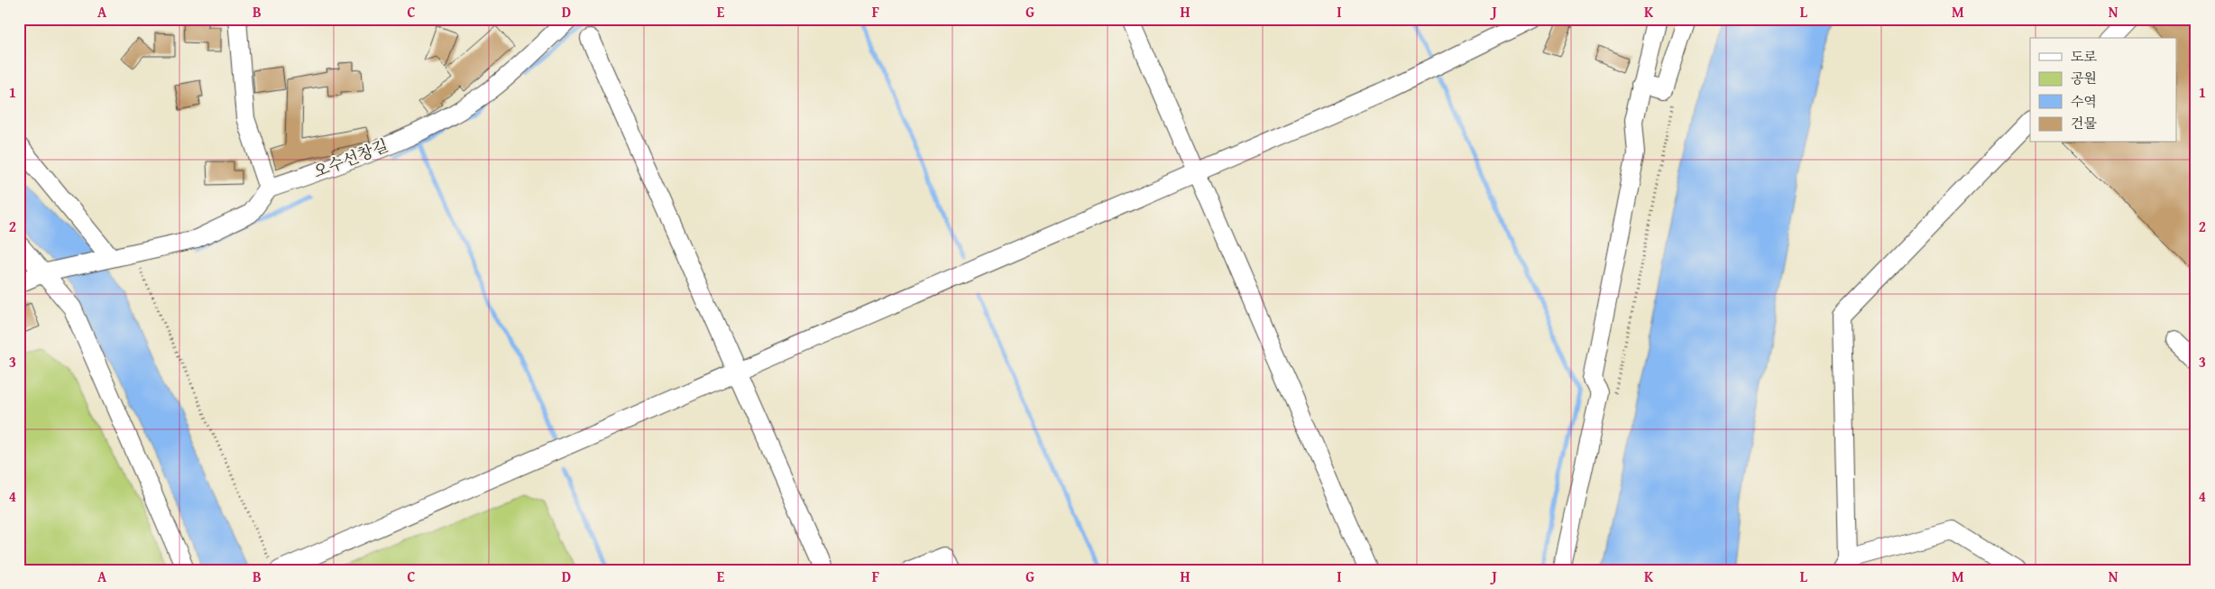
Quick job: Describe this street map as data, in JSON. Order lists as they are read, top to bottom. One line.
{"streets":{"street":["오수선창길"]},"legend":["도로","공원","수역","건물"],"grid":{"columns":["A","B","C","D","E","F","G","H","I","J","K","L","M","N"],"rows":["1","2","3","4"]}}
